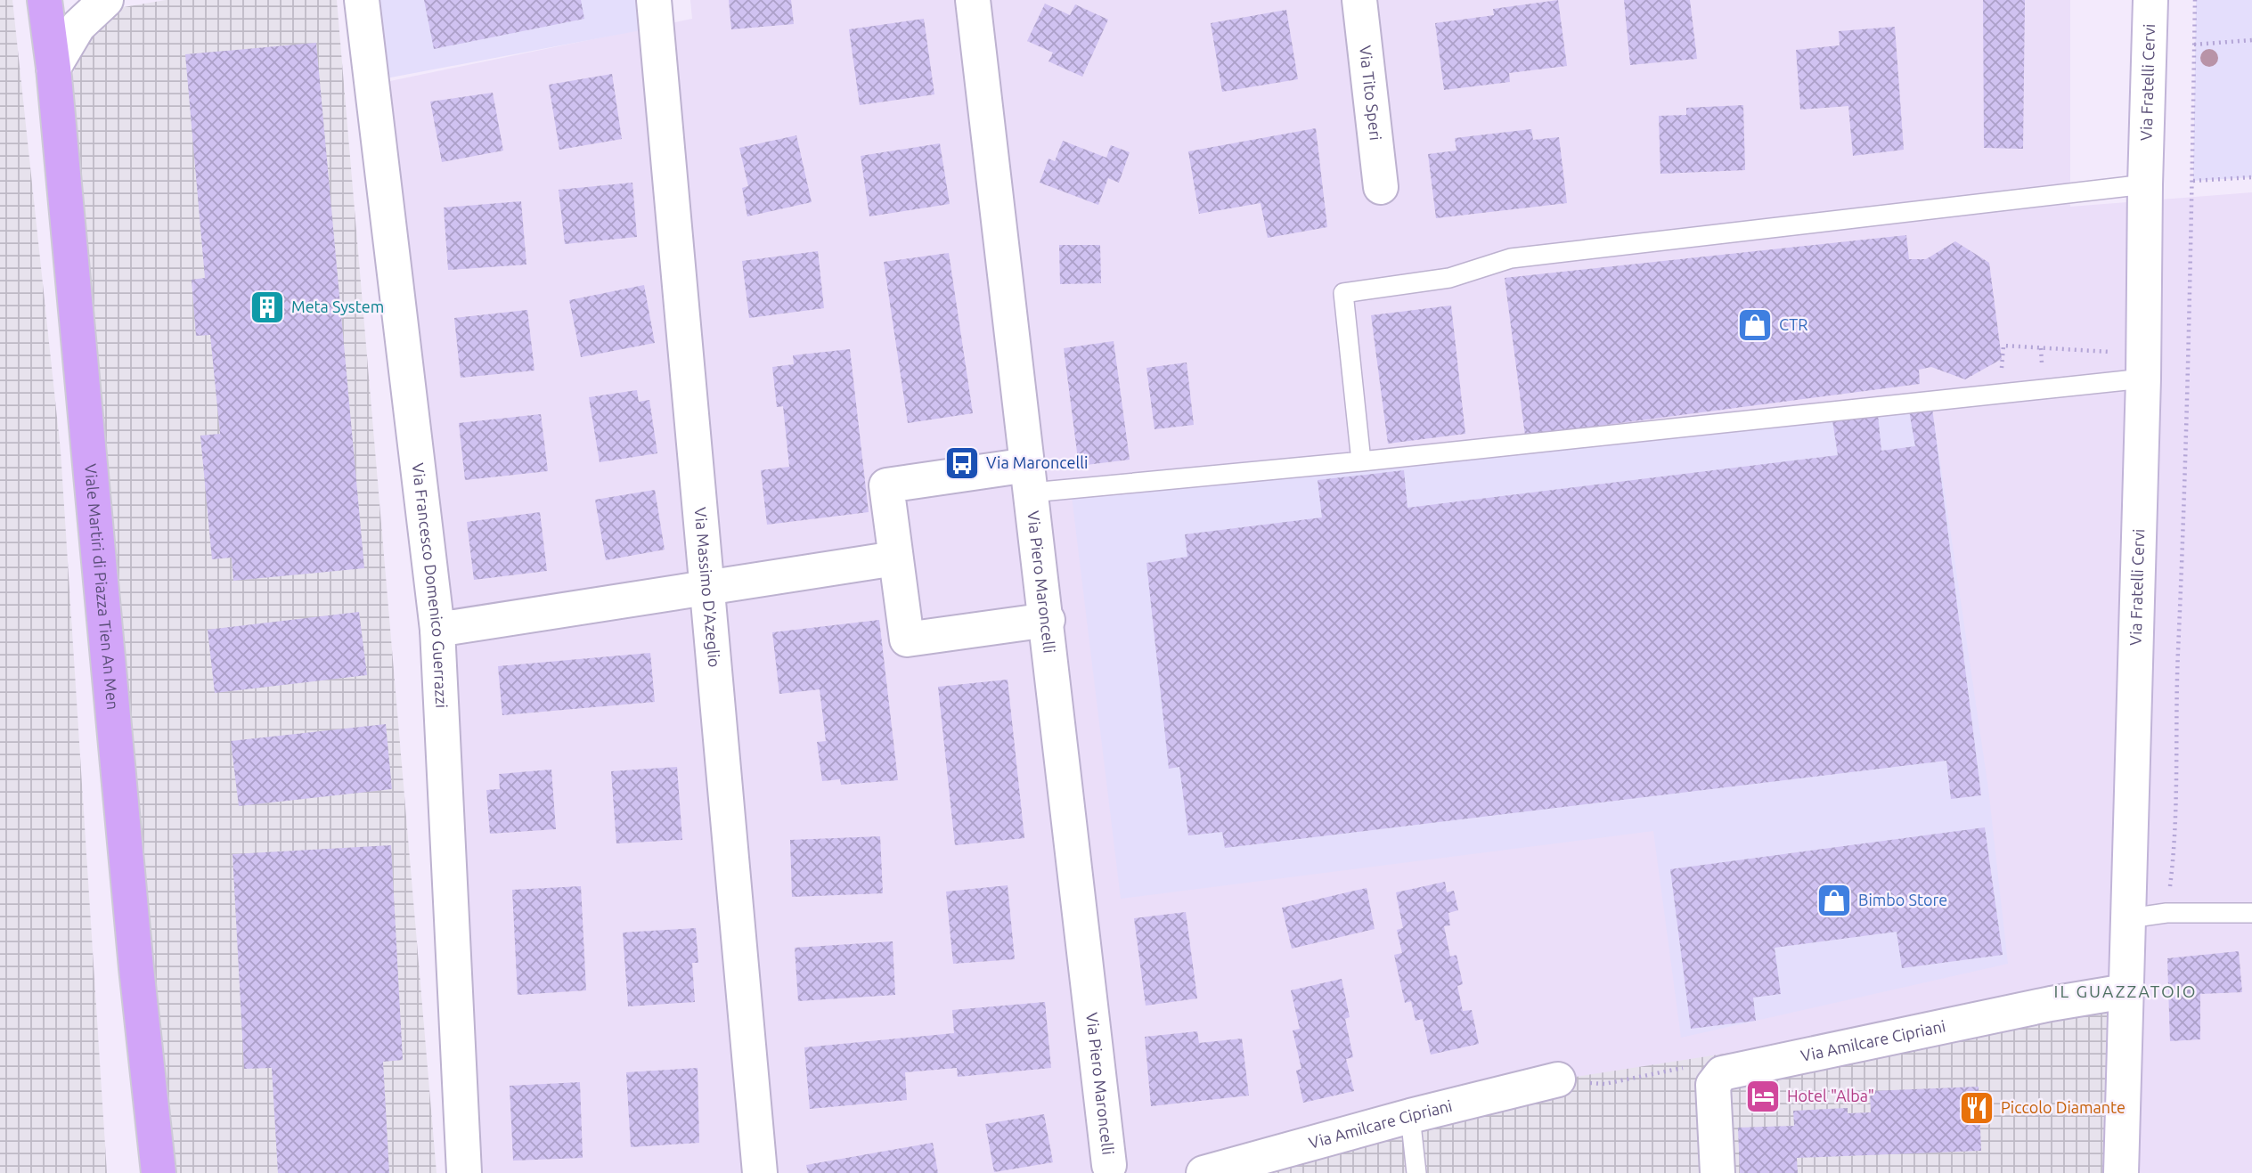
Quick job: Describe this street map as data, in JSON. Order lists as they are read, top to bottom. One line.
{"streets":{"main road":["Viale Martiri di Piazza Tien An Men"],"street":["Via Fratelli Cervi","Via Tito Speri","Via Piero Maroncelli","Via Francesco Domenico Guerrazzi","Via Massimo D'Azeglio","Via Amilcare Cipriani"]},"crossings":[["Via Fratelli Cervi","Via Amilcare Cipriani"]],"districts":["IL GUAZZATOIO"],"places":{"building":["Meta System"],"shop":["CTR","Bimbo Store"],"bus stop":["Via Maroncelli"],"hotel":["Hotel \"Alba\""],"restaurant":["Piccolo Diamante"]}}
